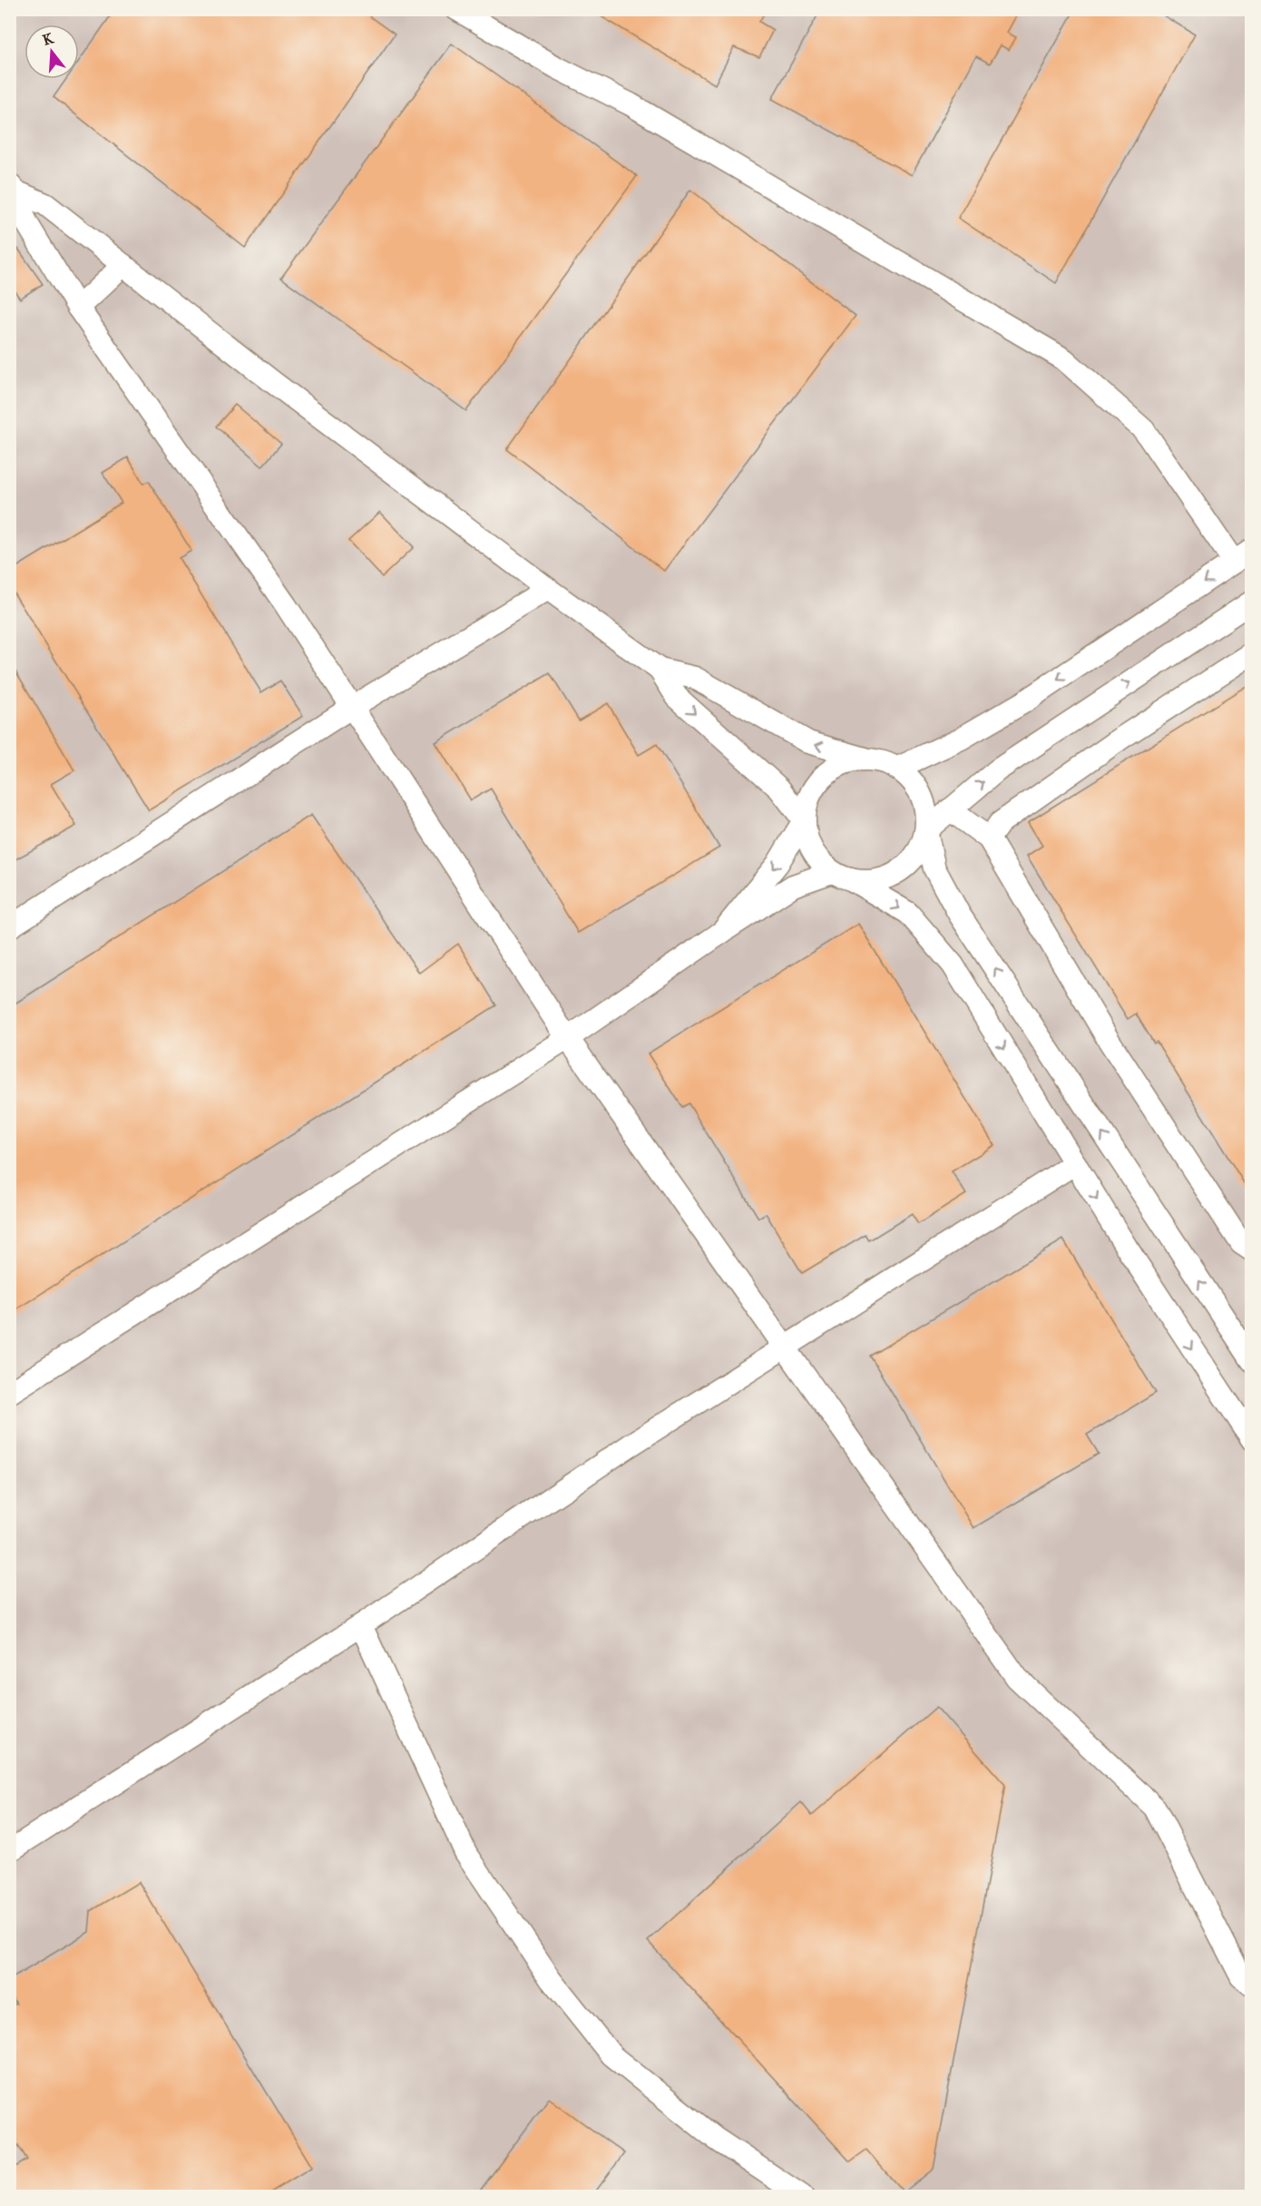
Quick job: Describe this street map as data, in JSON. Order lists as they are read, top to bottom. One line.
{"north":"top"}
